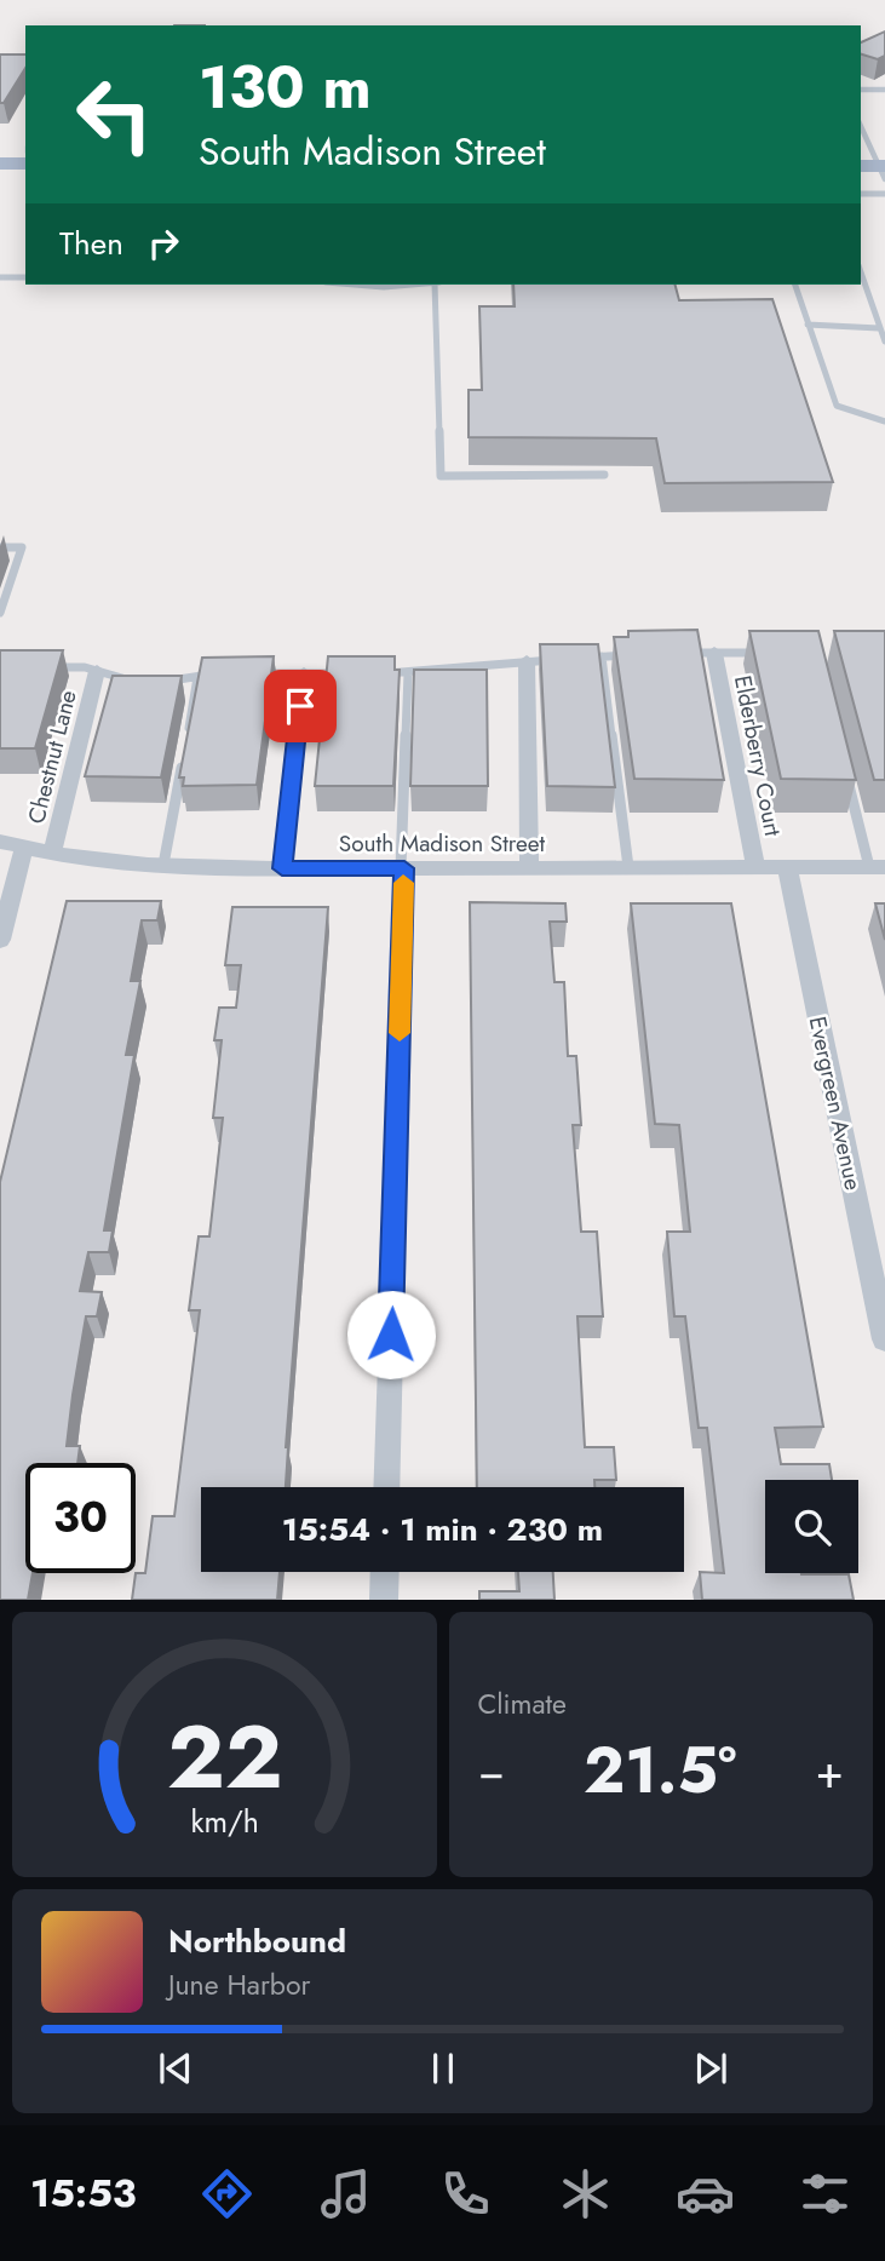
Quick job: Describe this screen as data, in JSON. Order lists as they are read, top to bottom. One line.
{"streets":{"street":["Elderberry Court","Chestnut Lane","South Madison Street","Evergreen Avenue"]},"crossings":[["Elderberry Court","South Madison Street"],["Chestnut Lane","South Madison Street"],["South Madison Street","Evergreen Avenue"]],"page":{"turn":["130 m","South Madison Street"],"then":"Then","limit":"30","trip":"15:54 · 1 min · 230 m","tile":"Climate","heat":["−","21.5°","+"],"song":["Northbound","June Harbor"],"tabs":"15:53","gauge":["22","km/h"]}}
